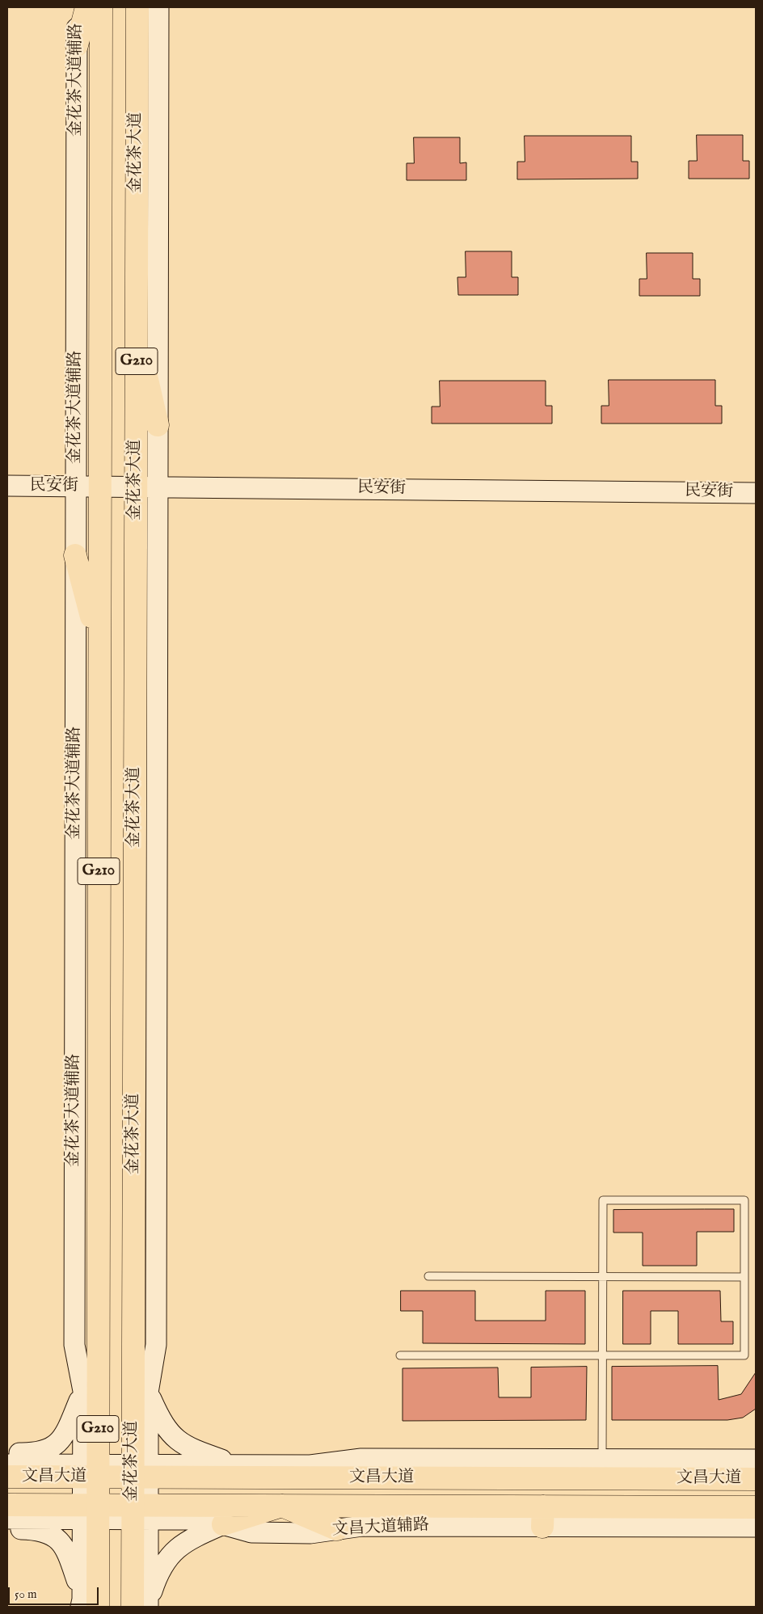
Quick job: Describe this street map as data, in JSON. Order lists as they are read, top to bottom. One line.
{"streets":{"main road":["金花茶大道","G210","文昌大道"],"street":["金花茶大道辅路","民安街","文昌大道辅路"]},"crossings":[["金花茶大道辅路","G210"],["金花茶大道辅路","民安街"],["金花茶大道辅路","文昌大道"],["金花茶大道","民安街"],["金花茶大道","文昌大道"],["金花茶大道","文昌大道辅路"],["G210","民安街"],["G210","文昌大道"],["文昌大道","文昌大道辅路"]],"scale_bar":"50 m"}
